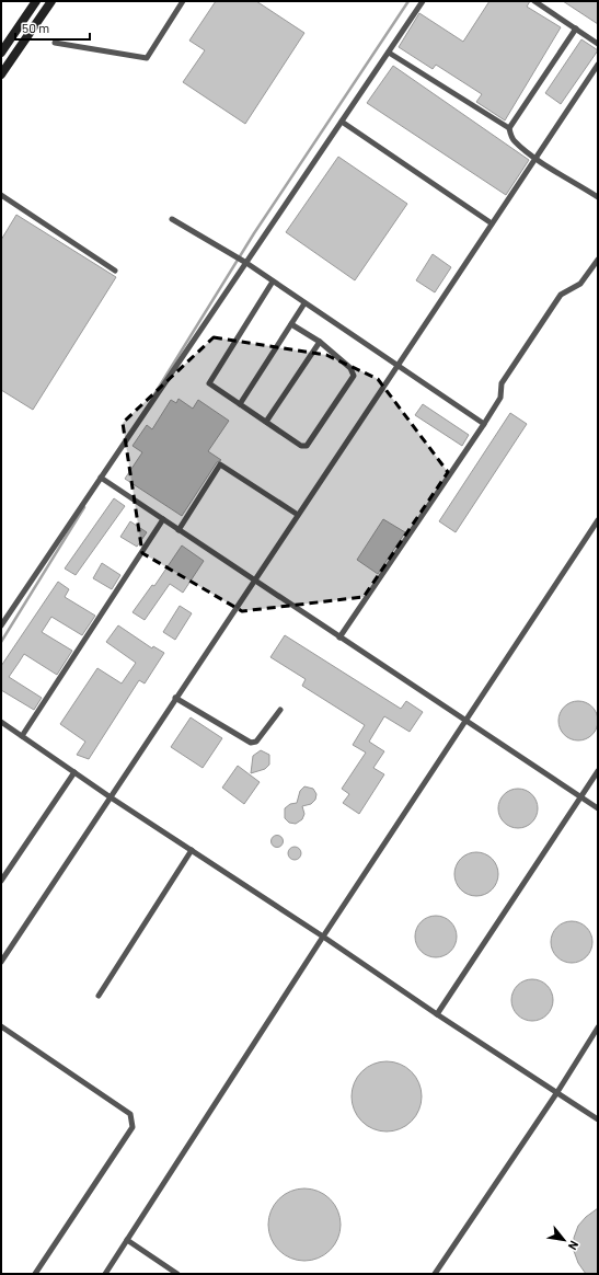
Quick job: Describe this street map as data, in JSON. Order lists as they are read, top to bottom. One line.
{"scale_bar":"50 m","north":"bottom right"}
